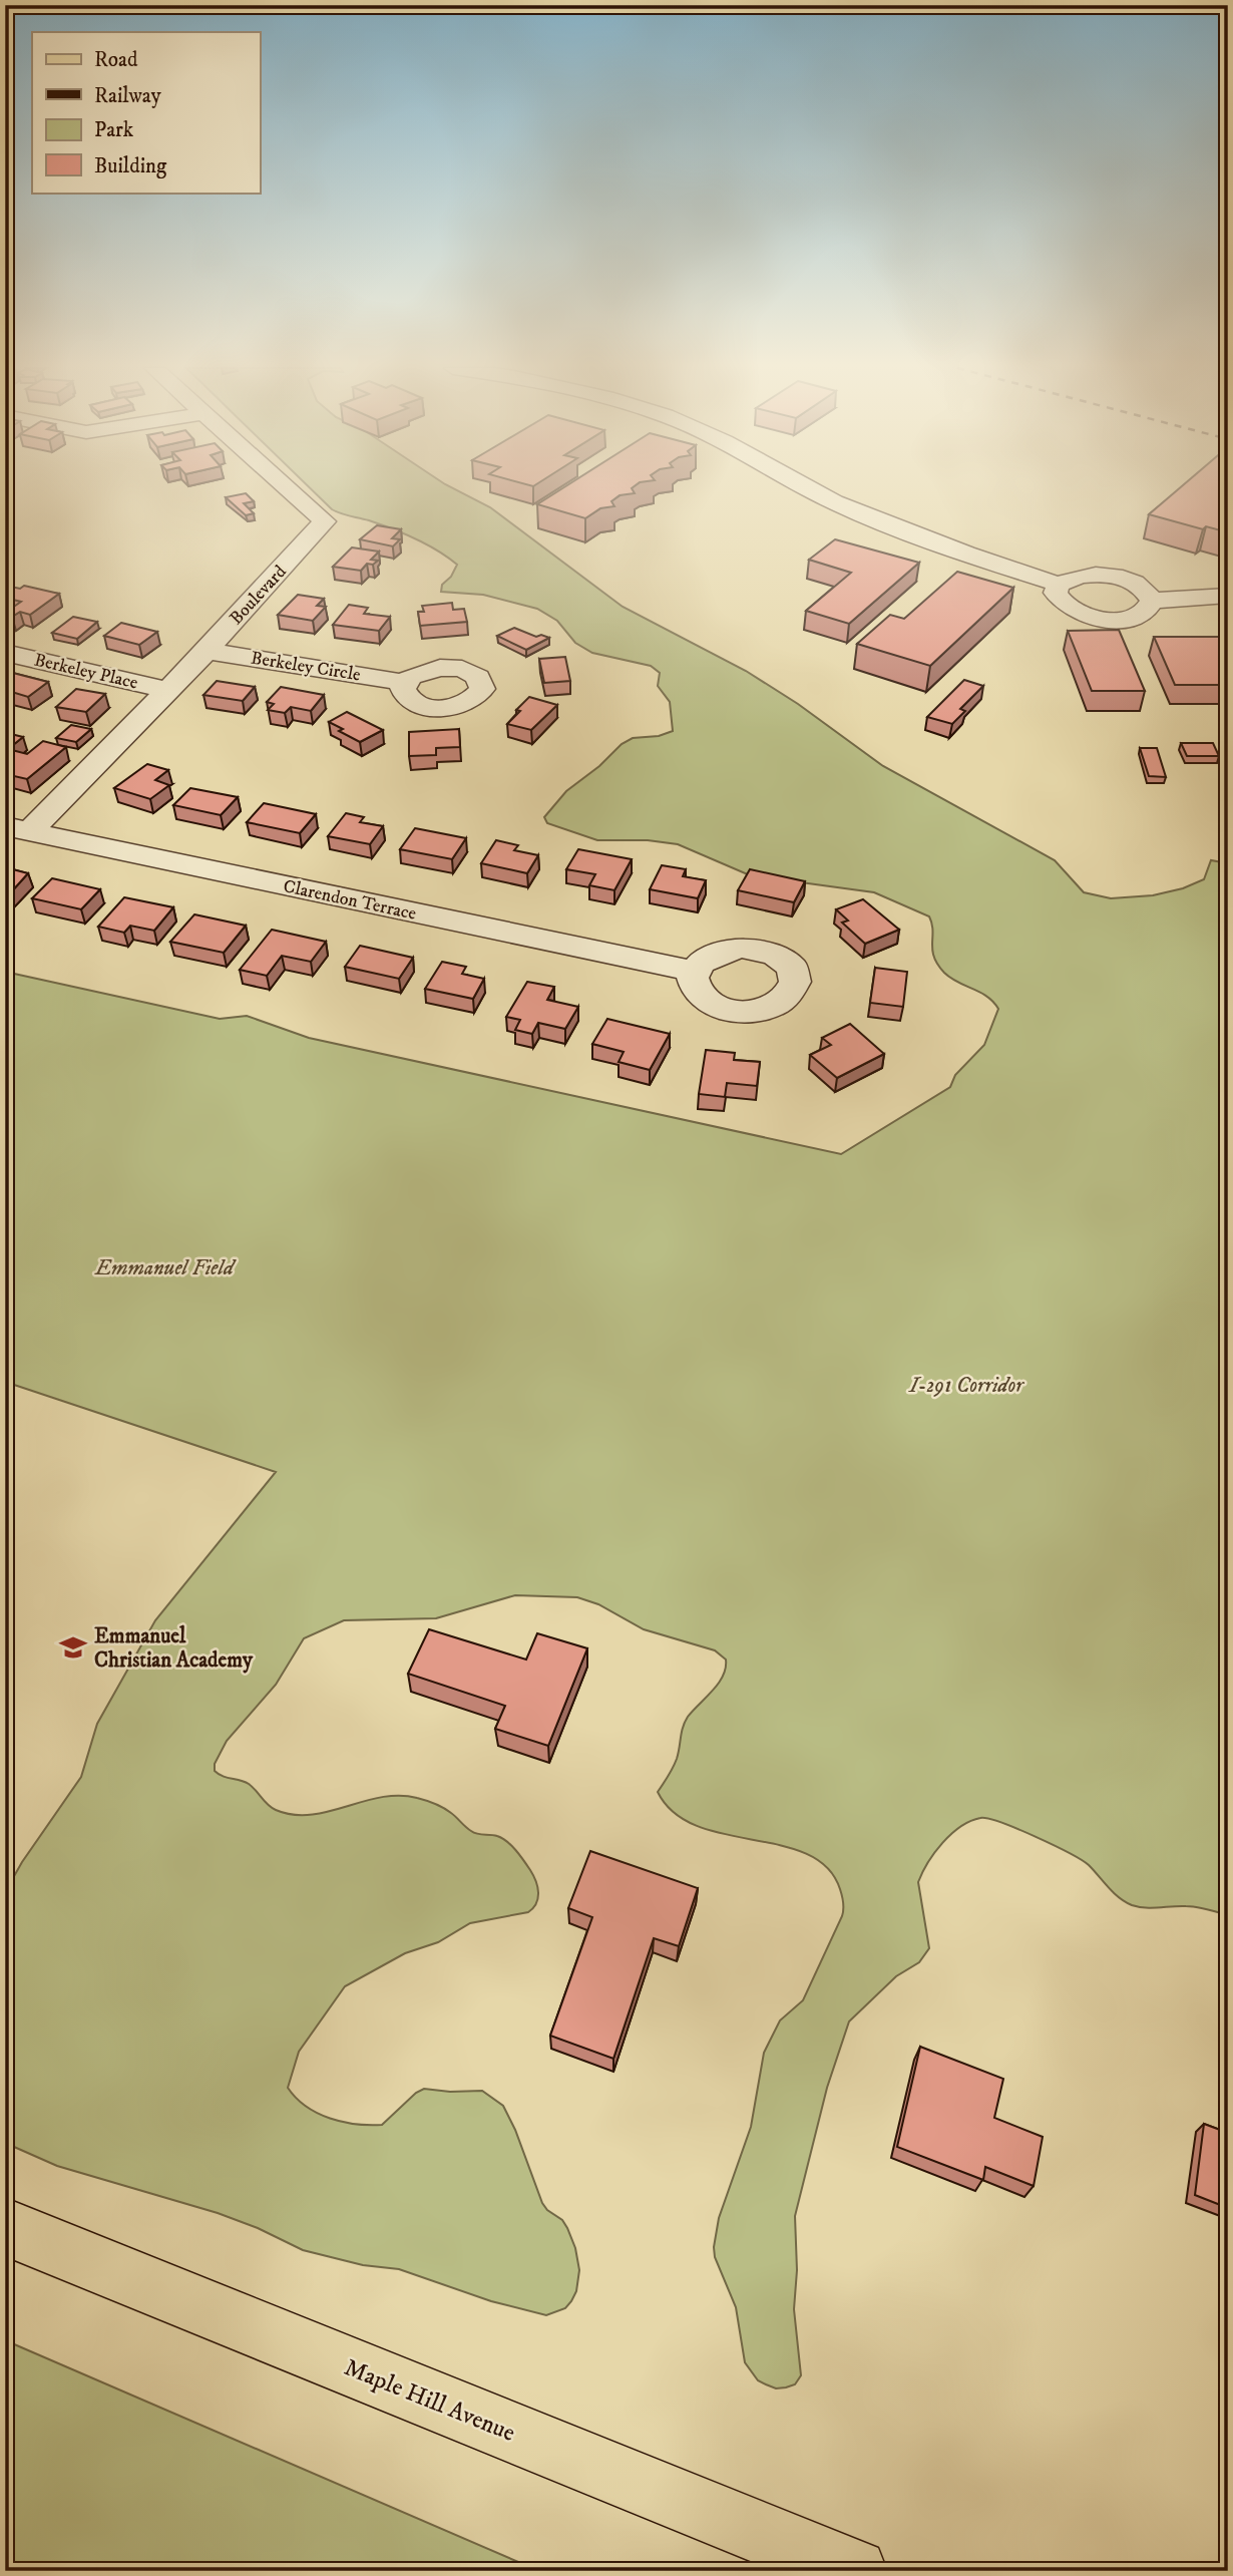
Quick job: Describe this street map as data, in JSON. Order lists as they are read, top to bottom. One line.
{"streets":{"main road":["Maple Hill Avenue"],"street":["Boulevard","Berkeley Circle","Berkeley Place","Clarendon Terrace"]},"crossings":[["Boulevard","Berkeley Circle"],["Boulevard","Berkeley Place"],["Boulevard","Clarendon Terrace"]],"parks":["Emmanuel Field","I-291 Corridor"],"places":{"school or university":["Emmanuel Christian Academy"]},"legend":["Road","Railway","Park","Building"]}
